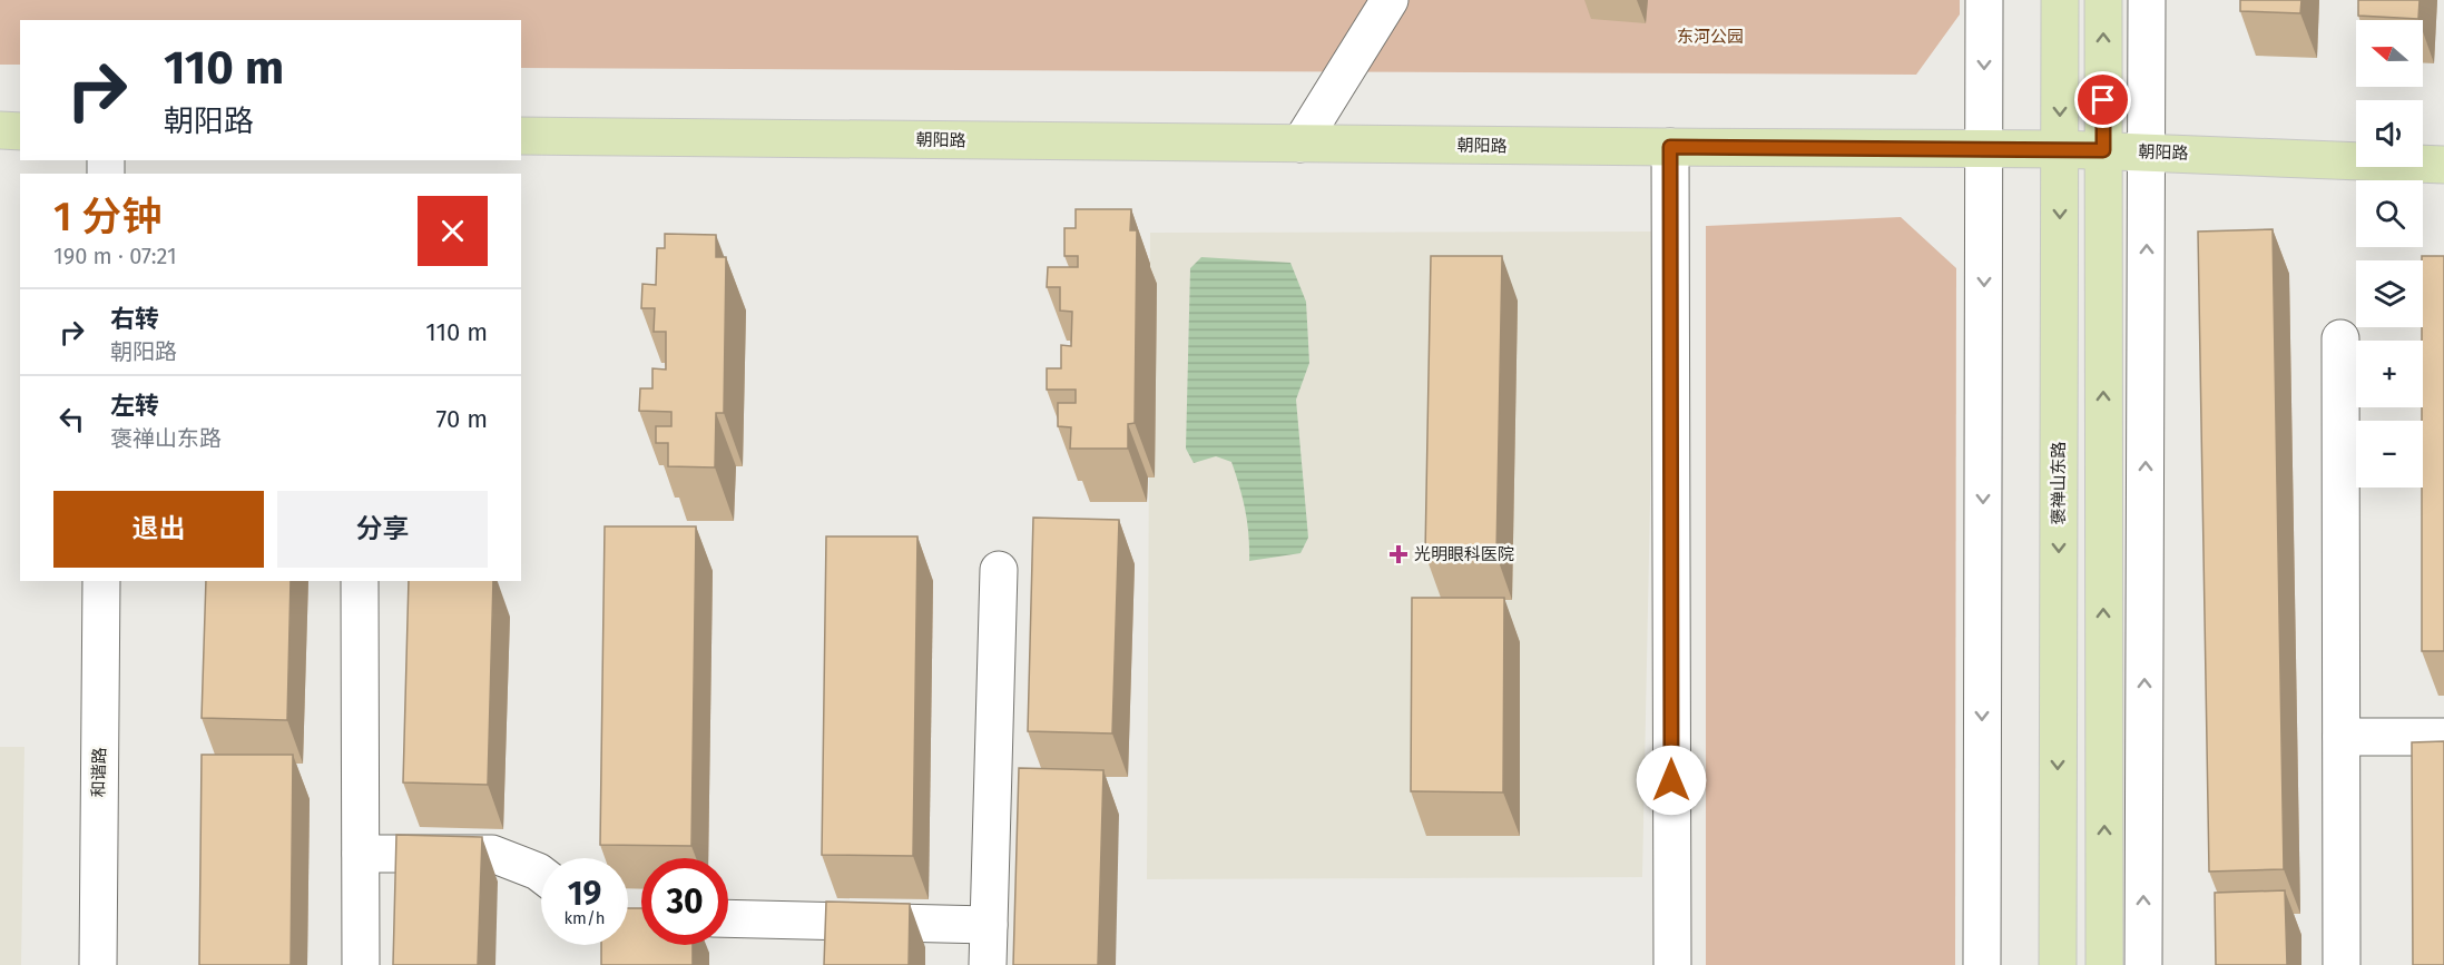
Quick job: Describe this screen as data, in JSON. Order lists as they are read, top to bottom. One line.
{"streets":{"main road":["朝阳路","褒禅山东路"],"street":["和谐路"]},"crossings":[["朝阳路","褒禅山东路"]],"parks":["东河公园"],"places":{"health":["光明眼科医院"]},"north":"left","page":{"map_buttons":["+","−"],"turn":["110 m","朝阳路"],"heading":["1 分钟","190 m · 07:21"],"list":[{"name":"右转","note":"朝阳路","value":"110 m"},{"name":"左转","note":"褒禅山东路","value":"70 m"}],"buttons":["退出","分享"],"speed":"19 km/h","limit":"30"}}
